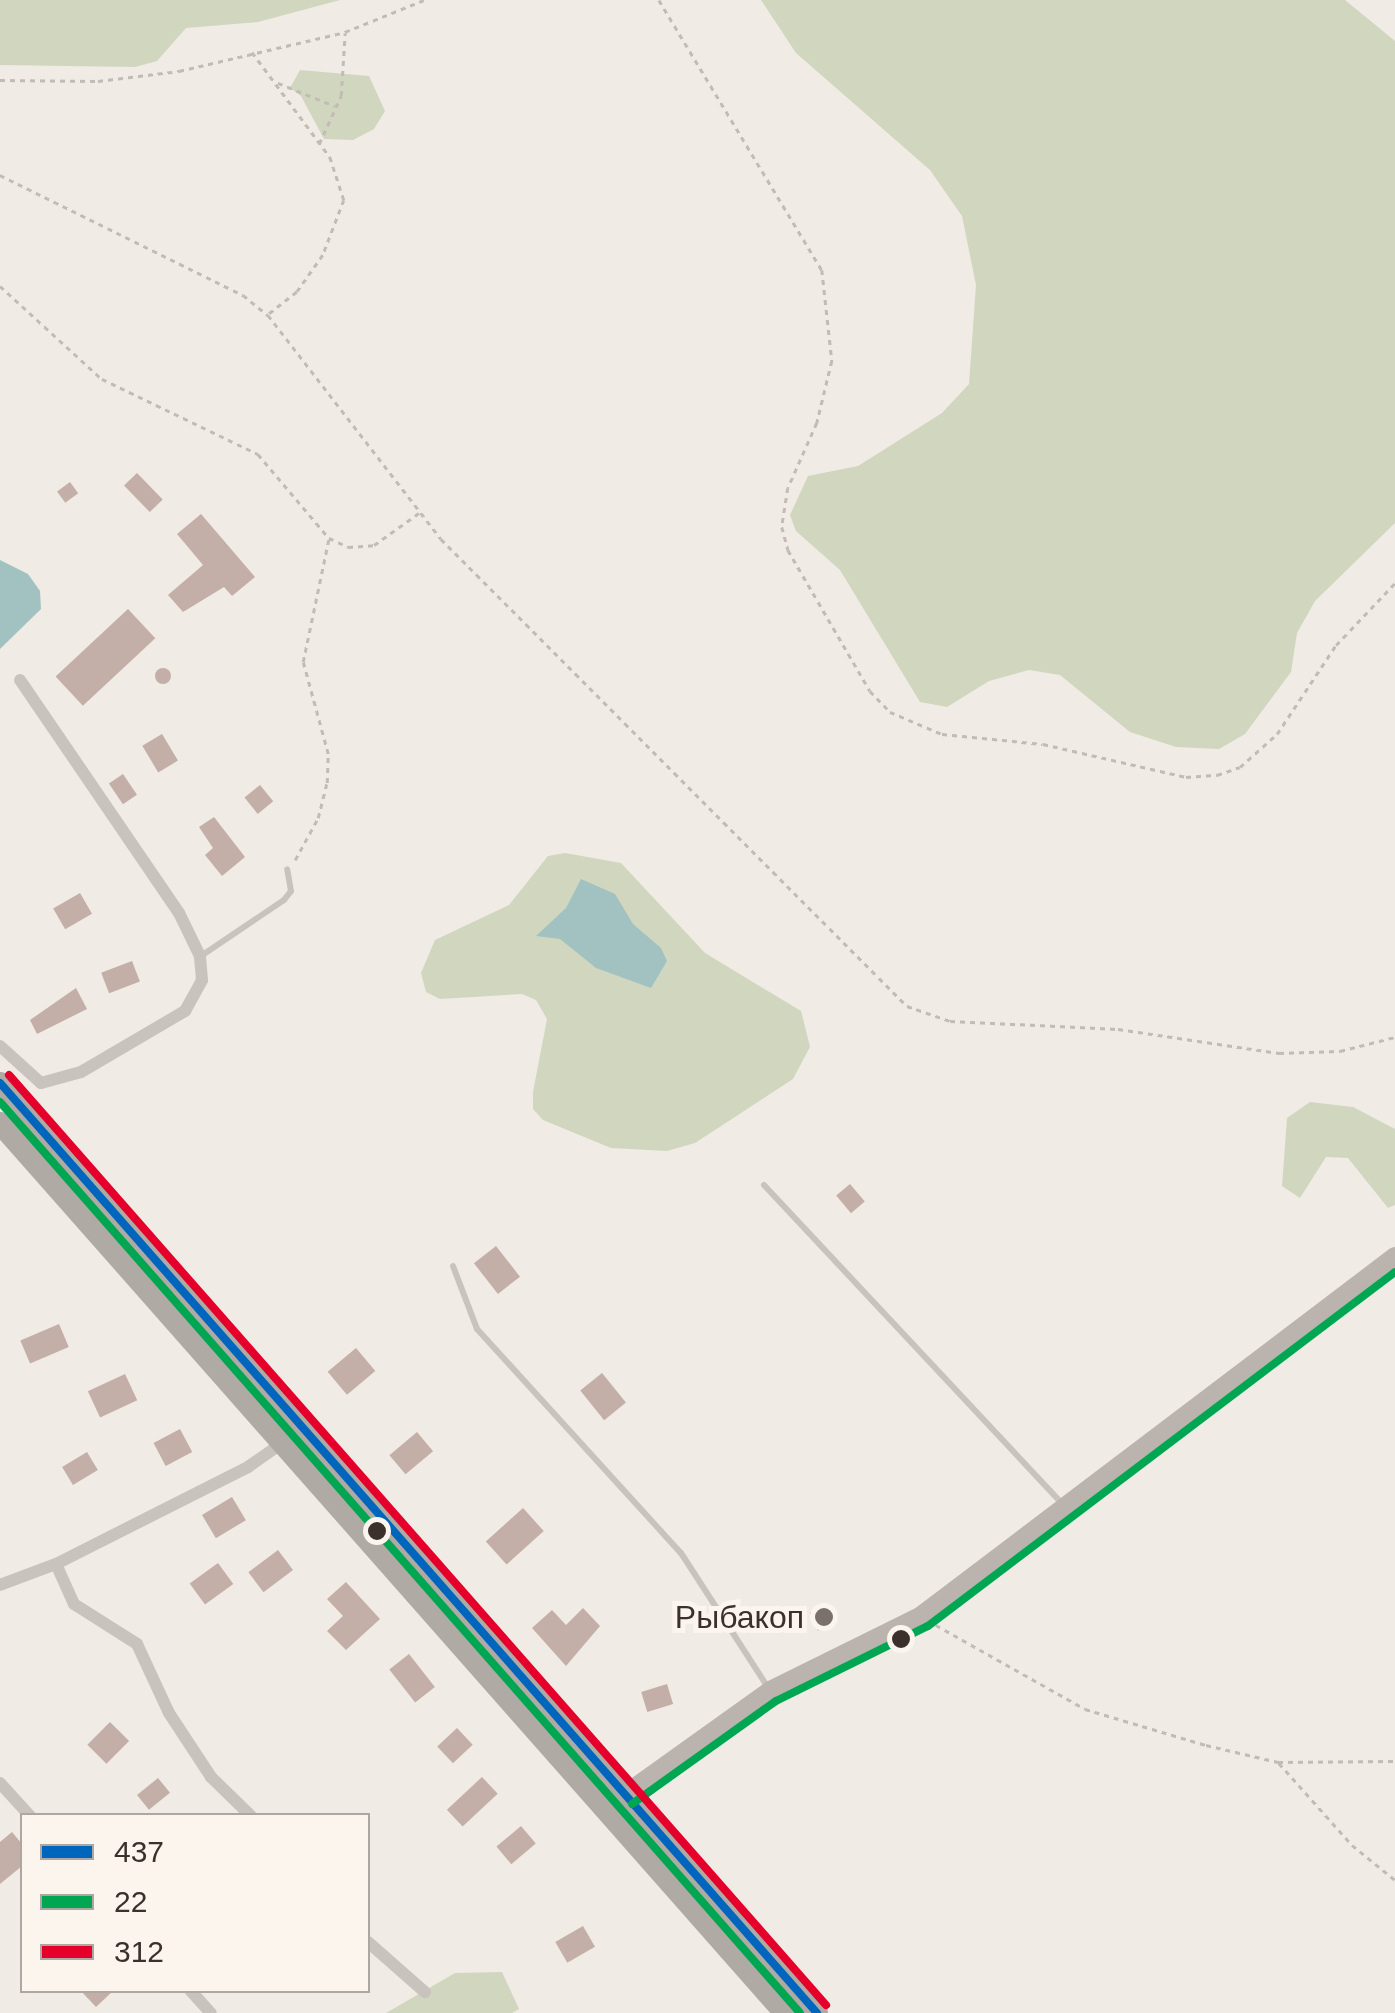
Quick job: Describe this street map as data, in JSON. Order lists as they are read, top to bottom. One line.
{"places":["Рыбакоп"],"lines":["transit line 312","transit line 437","transit line 22"],"legend":["437","22","312"]}
